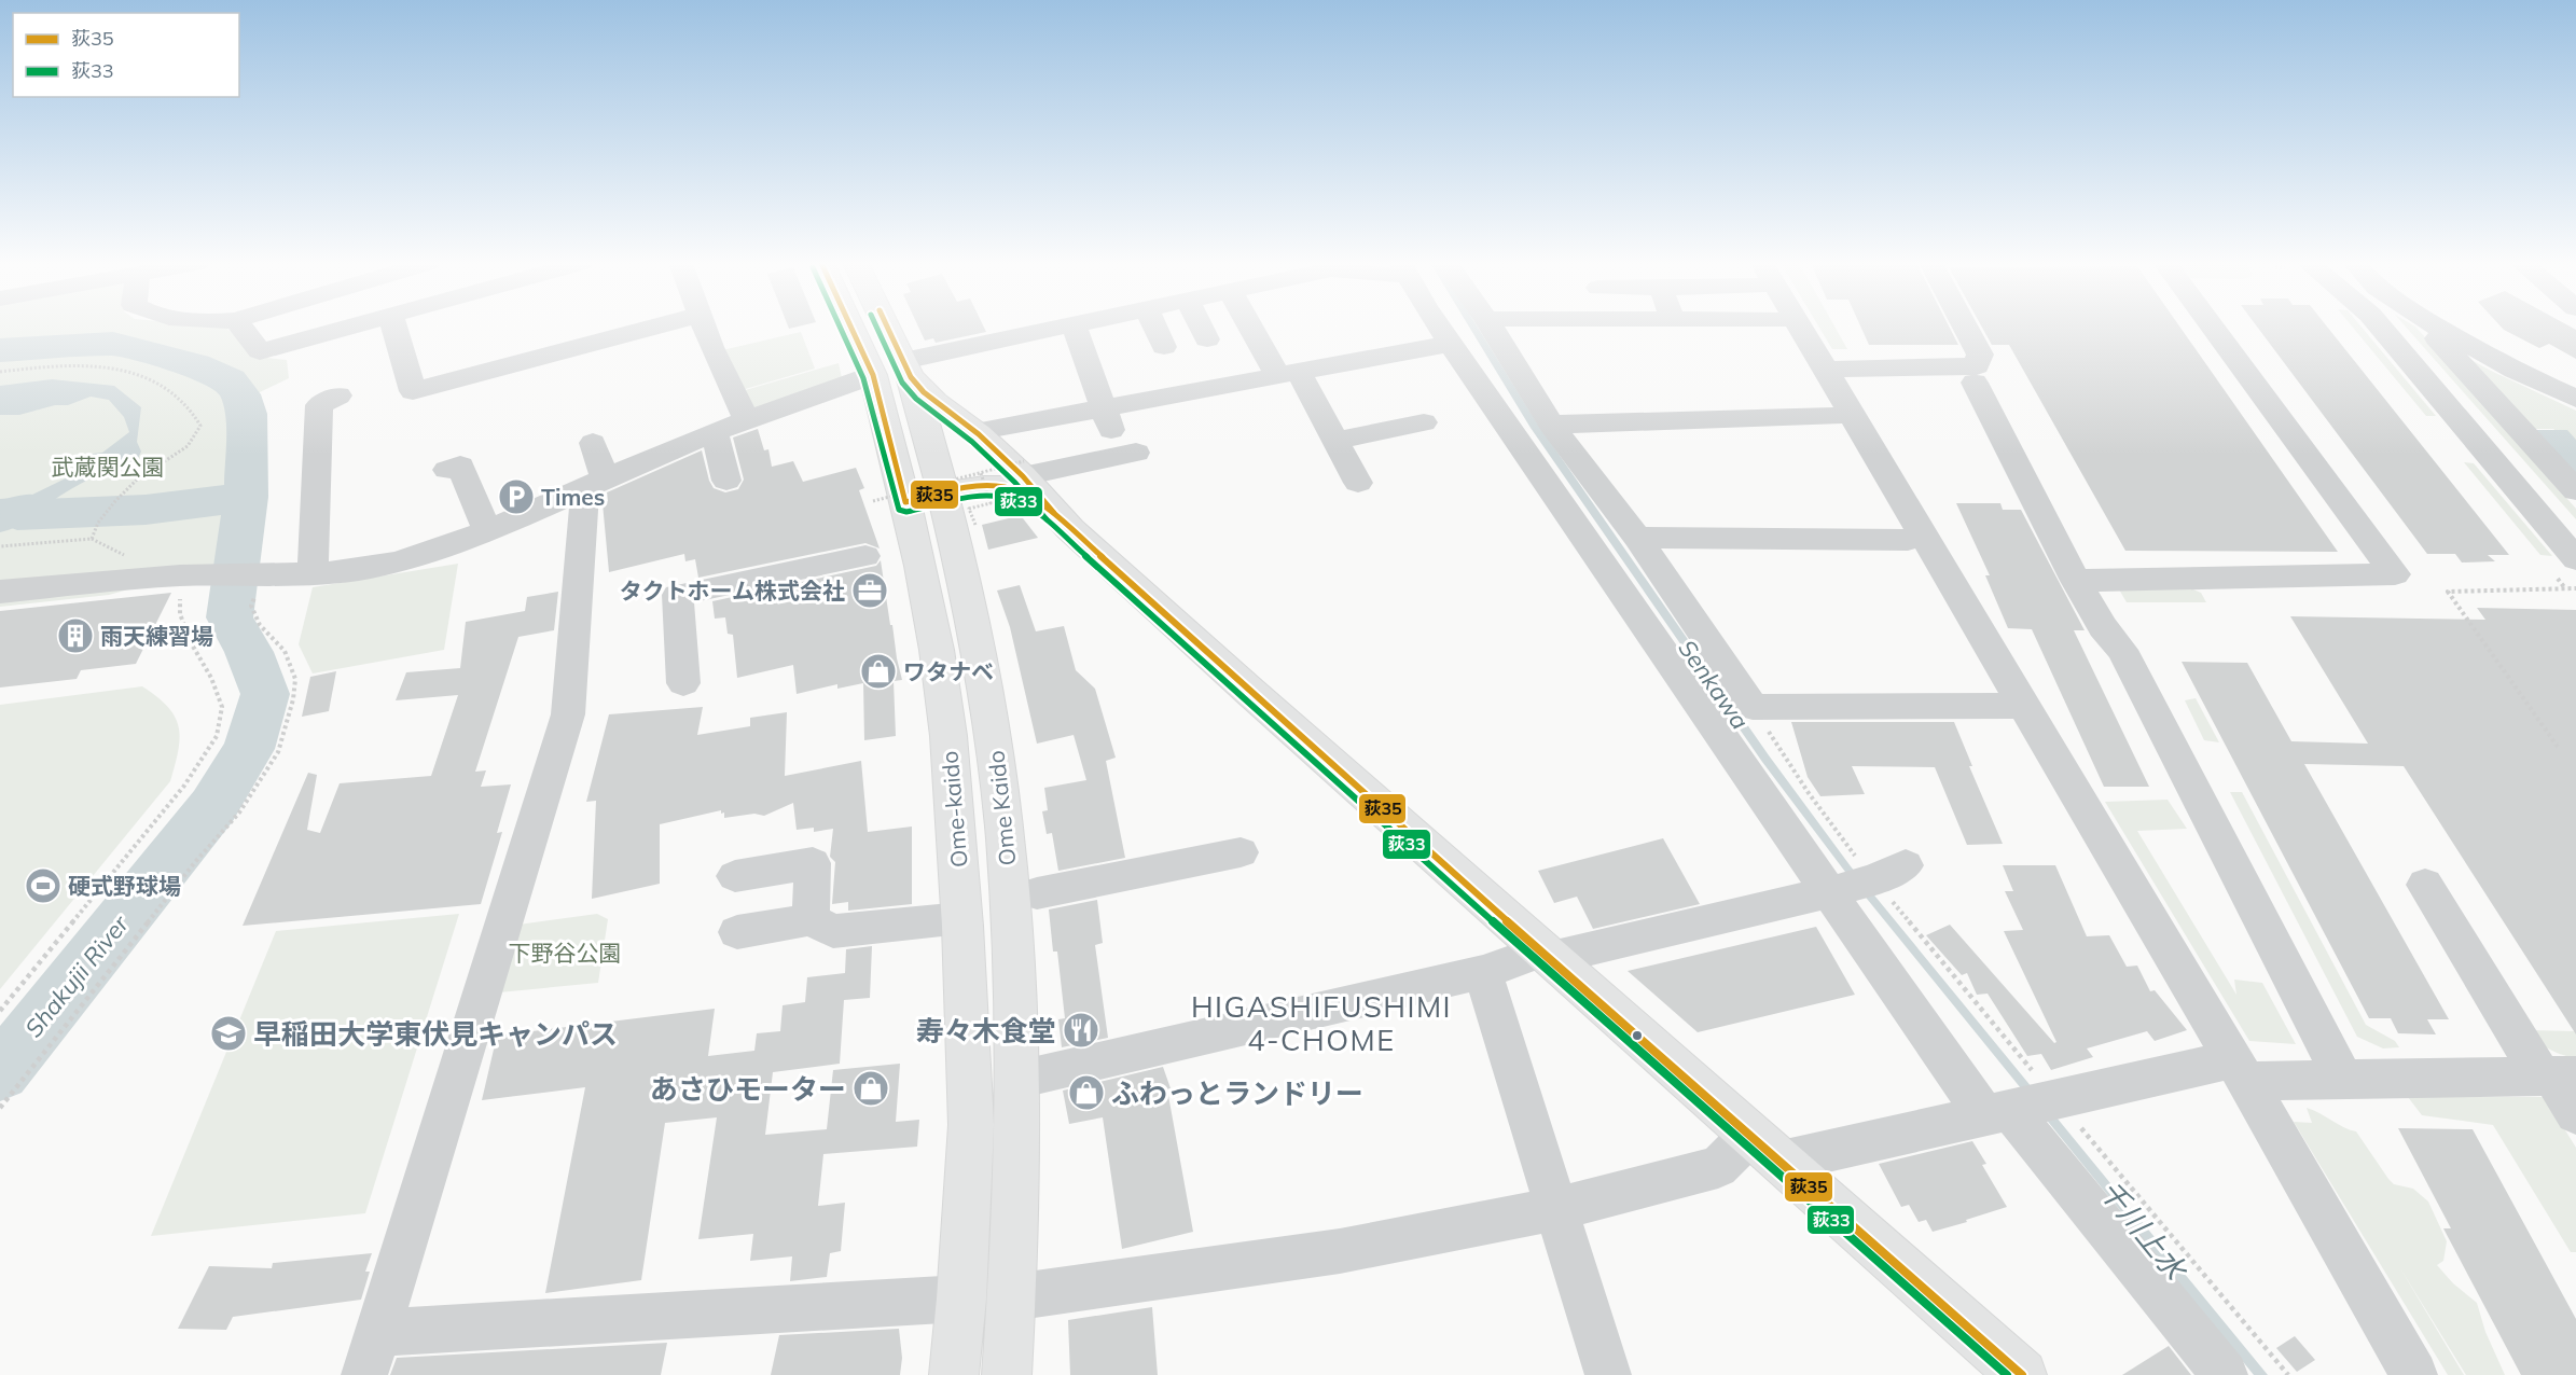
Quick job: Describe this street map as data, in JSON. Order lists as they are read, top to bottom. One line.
{"streets":{"main road":["Ome Kaido","Ome-kaido"]},"crossings":[["Ome Kaido","Ome-kaido"]],"districts":["HIGASHIFUSHIMI 4-CHOME"],"water":["Senkawa","Shakujii River","千川上水"],"parks":["武蔵関公園","下野谷公園"],"places":{"parking":["Times"],"office":["タクトホーム株式会社"],"building":["雨天練習場"],"shop":["ワタナベ","あさひモーター","ふわっとランドリー"],"sports":["硬式野球場"],"restaurant":["寿々木食堂"],"school or university":["早稲田大学東伏見キャンパス"]},"lines":["transit line 荻35","transit line 荻33"],"legend":["荻35","荻33"]}
